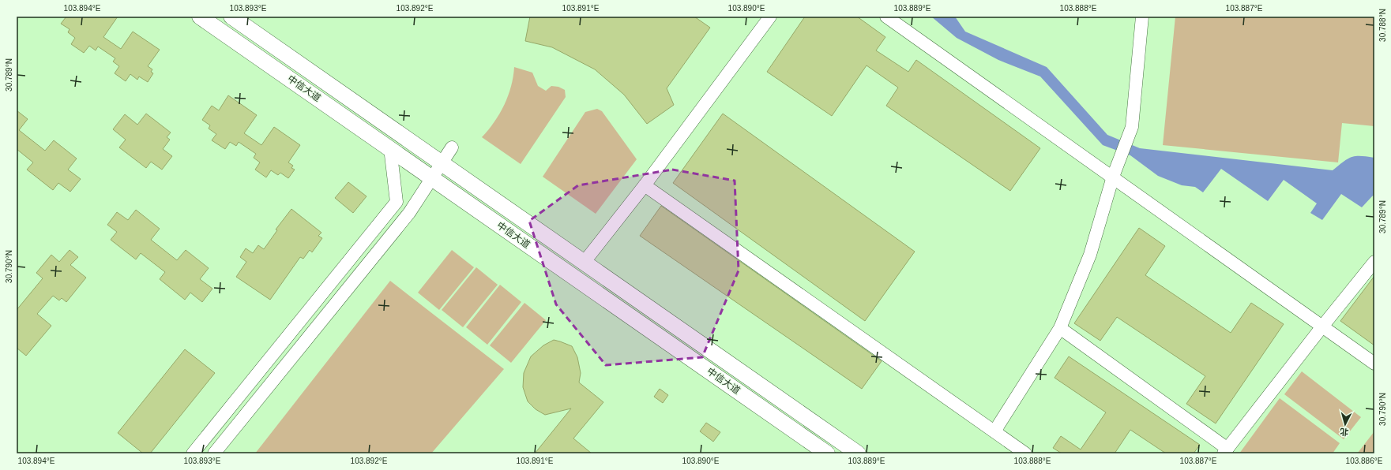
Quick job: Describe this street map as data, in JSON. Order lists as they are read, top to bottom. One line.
{"streets":{"main road":["中信大道"]},"north":"bottom","coordinates":["103.894°E","103.893°E","103.892°E","103.891°E","103.890°E","103.889°E","103.888°E","103.887°E","30.788°N","30.789°N","30.790°N","103.886°E"]}
